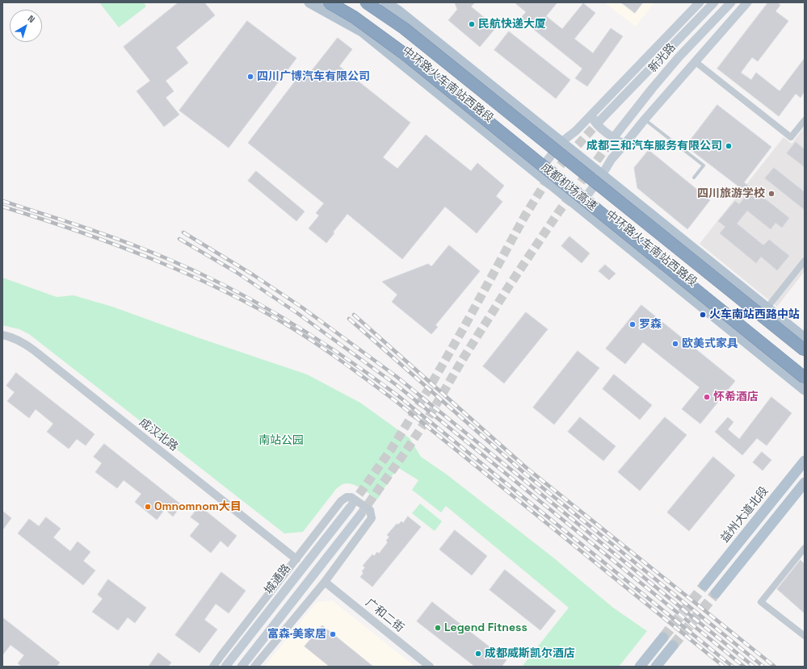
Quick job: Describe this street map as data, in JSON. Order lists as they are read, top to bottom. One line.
{"streets":{"highway":["成都机场高速"],"main road":["新光路","中环路火车南站西路段","益州大道北段","城通路"],"street":["成汉北路","广和二街"]},"parks":["南站公园"],"places":["民航快递大厦","四川广博汽车有限公司","成都三和汽车服务有限公司","四川旅游学校","火车南站西路中站","罗森","欧美式家具","怀希酒店","Omnomnom大目","Legend Fitness","富森·美家居","成都威斯凯尔酒店"],"north":"top right"}
